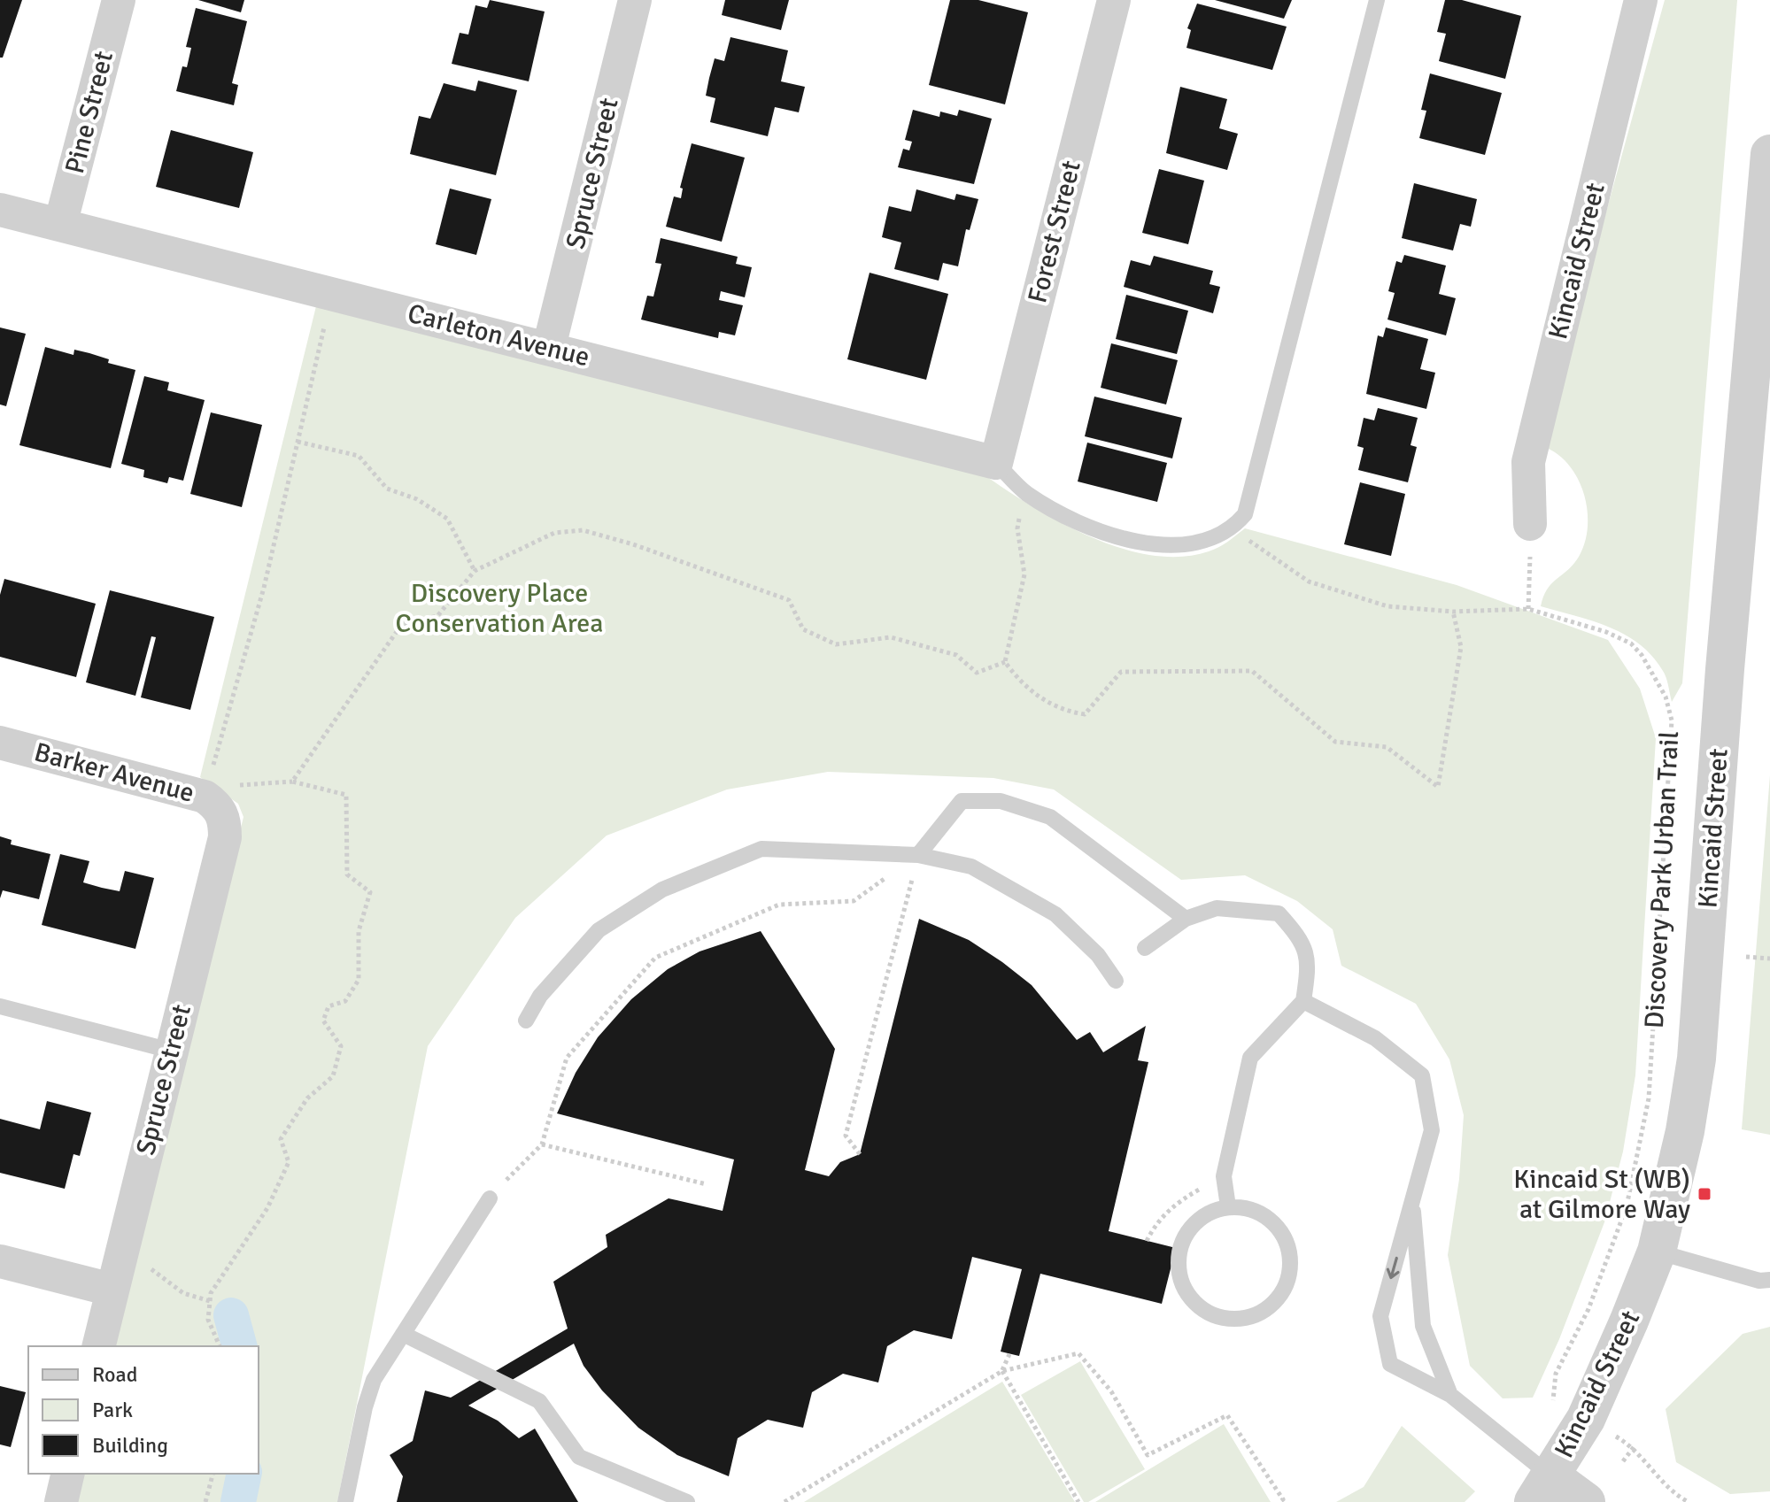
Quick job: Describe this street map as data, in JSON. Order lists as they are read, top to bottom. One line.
{"streets":{"street":["Pine Street","Spruce Street","Forest Street","Kincaid Street","Carleton Avenue","Barker Avenue"],"path":["Discovery Park Urban Trail"]},"crossings":[["Pine Street","Carleton Avenue"],["Spruce Street","Carleton Avenue"],["Spruce Street","Barker Avenue"],["Forest Street","Carleton Avenue"]],"parks":["Discovery Place Conservation Area"],"places":{"transit":["Kincaid St (WB) at Gilmore Way"]},"legend":["Road","Park","Building"]}
